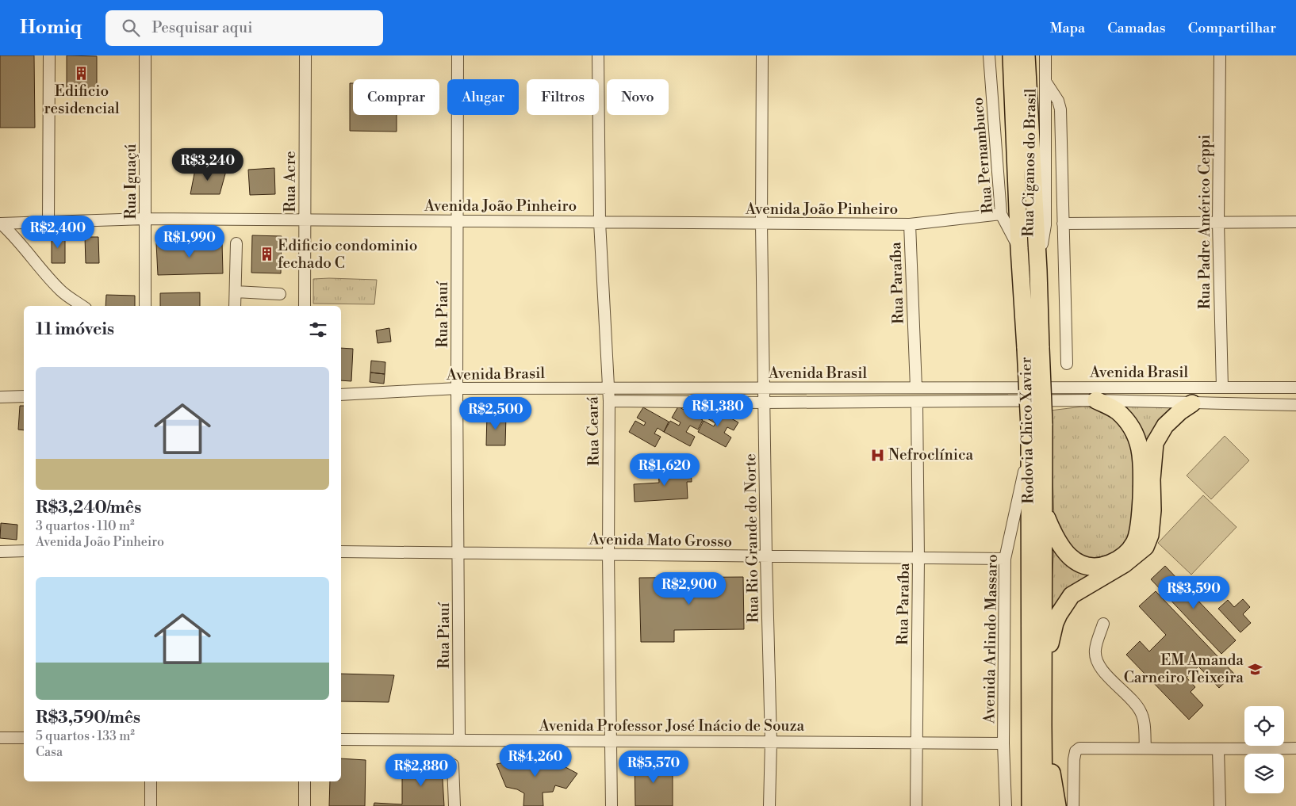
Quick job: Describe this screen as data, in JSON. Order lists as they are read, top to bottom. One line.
{"streets":{"highway":["Rodovia Chico Xavier"],"street":["Rua Pernambuco","Rua Ciganos do Brasil","Rua Iguaçú","Rua Acre","Avenida João Pinheiro","Rua Padre Américo Ceppi","Rua Paraíba","Rua Piauí","Avenida Brasil","Rua Ceará","Rua Rio Grande do Norte","Avenida Mato Grosso","Avenida Arlindo Massaro","Avenida Professor José Inácio de Souza"]},"crossings":[["Rua Pernambuco","Avenida João Pinheiro"],["Rua Pernambuco","Rodovia Chico Xavier"],["Rua Ciganos do Brasil","Rodovia Chico Xavier"],["Rua Iguaçú","Avenida João Pinheiro"],["Rua Acre","Avenida João Pinheiro"],["Avenida João Pinheiro","Rua Paraíba"],["Avenida João Pinheiro","Rua Piauí"],["Avenida João Pinheiro","Rua Ceará"],["Avenida João Pinheiro","Rua Rio Grande do Norte"],["Rua Padre Américo Ceppi","Avenida Brasil"],["Rua Paraíba","Avenida Brasil"],["Rua Paraíba","Avenida Mato Grosso"],["Rua Paraíba","Avenida Professor José Inácio de Souza"],["Rua Piauí","Avenida Brasil"],["Rua Piauí","Avenida Mato Grosso"],["Rua Piauí","Avenida Professor José Inácio de Souza"],["Avenida Brasil","Rua Ceará"],["Avenida Brasil","Rua Rio Grande do Norte"],["Rodovia Chico Xavier","Avenida Arlindo Massaro"],["Rua Ceará","Avenida Mato Grosso"],["Rua Ceará","Avenida Professor José Inácio de Souza"],["Rua Rio Grande do Norte","Avenida Mato Grosso"],["Rua Rio Grande do Norte","Avenida Professor José Inácio de Souza"],["Avenida Mato Grosso","Avenida Arlindo Massaro"],["Avenida Arlindo Massaro","Avenida Professor José Inácio de Souza"]],"places":{"building":["Edificio residencial","Edificio condominio fechado C"],"hospital":["Nefroclínica"],"school or university":["EM Amanda Carneiro Teixeira"]},"page":{"header":"Homiq","search":"Pesquisar aqui","nav":["Mapa","Camadas","Compartilhar"],"chip":["Comprar","Alugar","Filtros","Novo"],"price":["R$3,240","R$2,400","R$1,990","R$1,380","R$2,500","R$1,620","R$2,900","R$3,590","R$4,260","R$5,570","R$2,880"],"heading":"11 imóveis","list":[{"name":"R$3,240/mês","note":"3 quartos · 110 m² · Avenida João Pinheiro"},{"name":"R$3,590/mês","note":"5 quartos · 133 m² · Casa"}]}}
